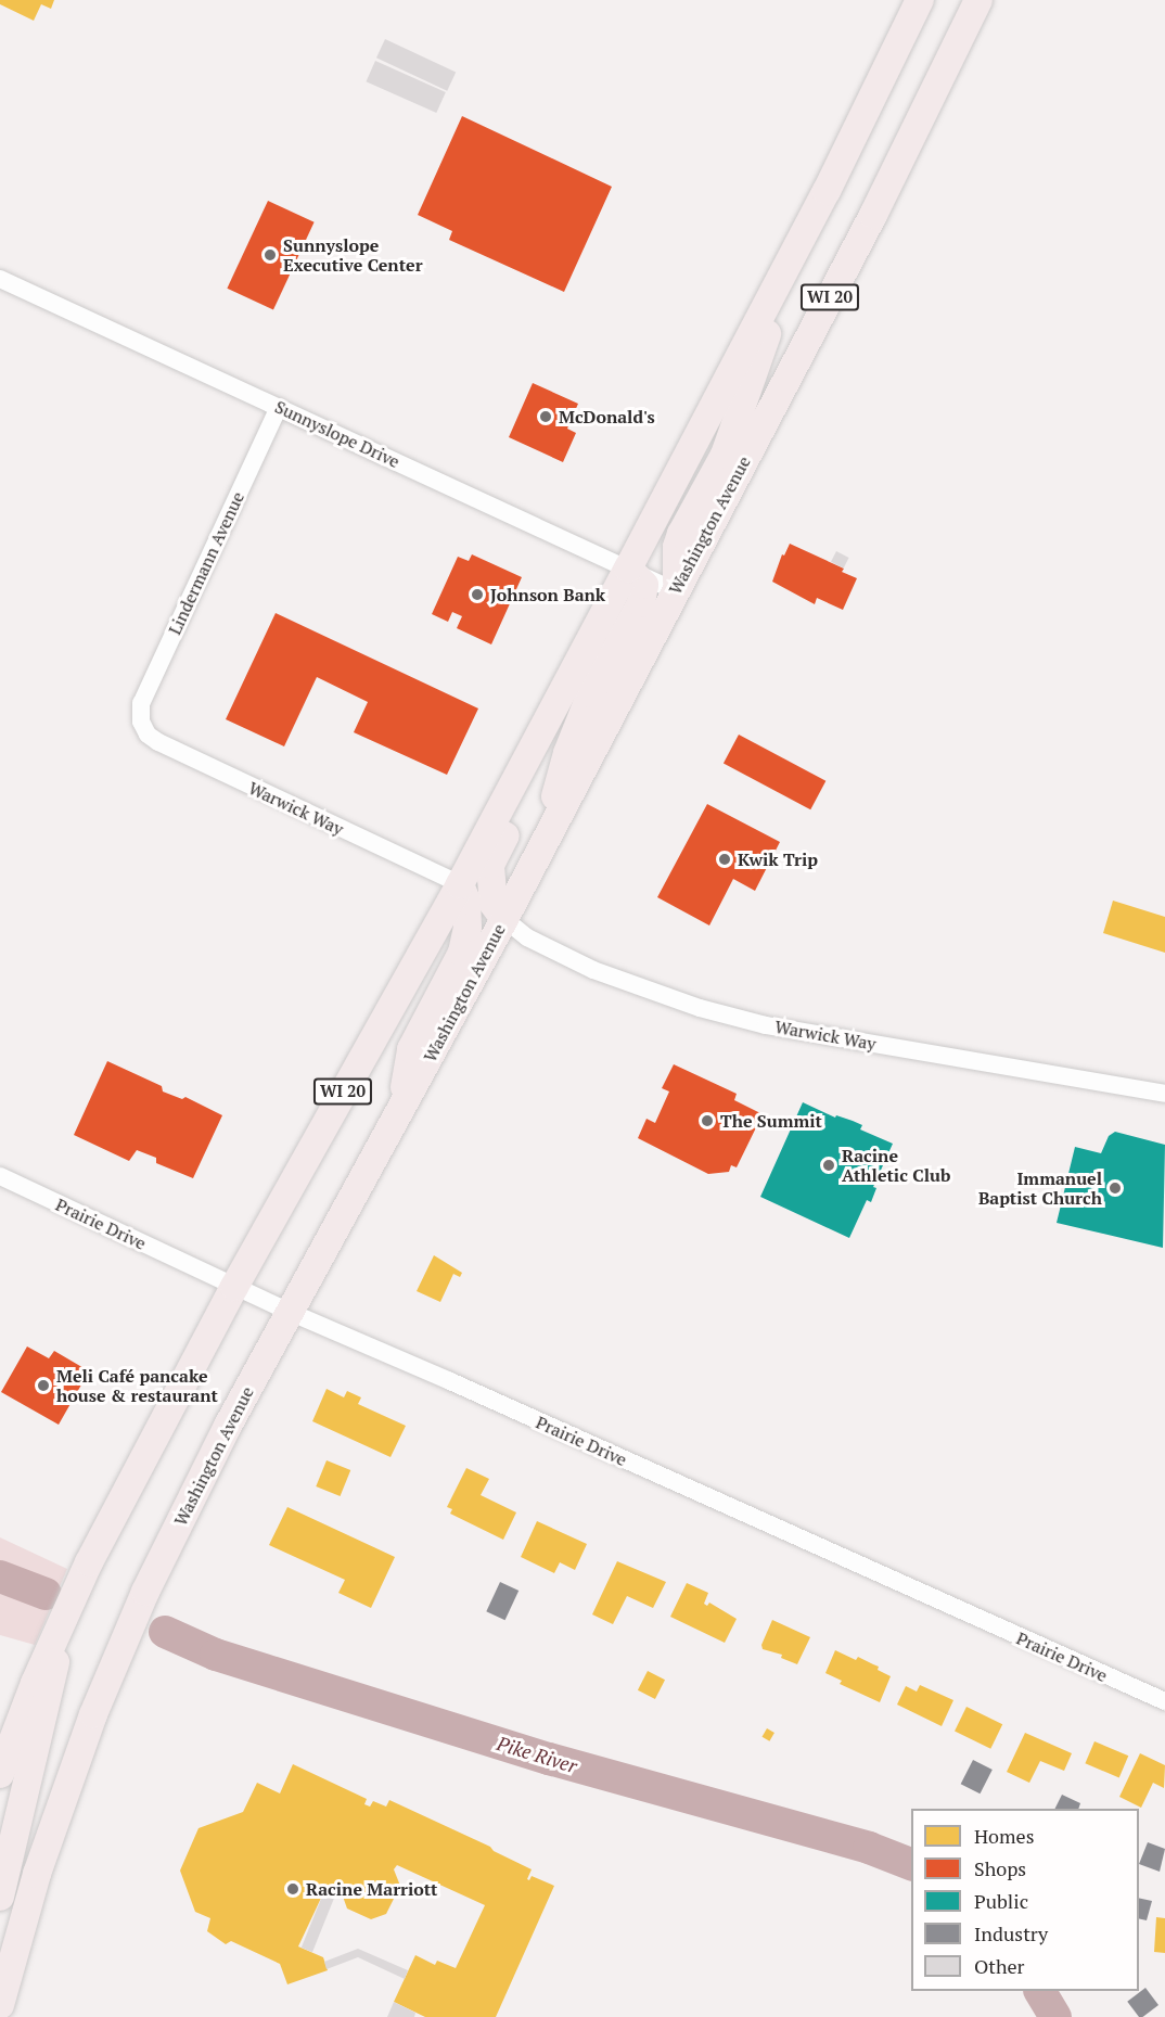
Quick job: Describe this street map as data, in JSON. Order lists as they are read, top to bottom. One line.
{"streets":{"main road":["WI 20","Washington Avenue"],"street":["Sunnyslope Drive","Lindermann Avenue","Warwick Way","Prairie Drive"]},"crossings":[["WI 20","Sunnyslope Drive"],["WI 20","Warwick Way"],["WI 20","Prairie Drive"],["Sunnyslope Drive","Washington Avenue"],["Sunnyslope Drive","Lindermann Avenue"],["Washington Avenue","Warwick Way"],["Washington Avenue","Prairie Drive"],["Lindermann Avenue","Warwick Way"]],"water":["Pike River"],"places":["Sunnyslope Executive Center","McDonald's","Johnson Bank","Kwik Trip","The Summit","Racine Athletic Club","Immanuel Baptist Church","Meli Café pancake house & restaurant","Racine Marriott"],"legend":["Homes","Shops","Public","Industry","Other"]}
